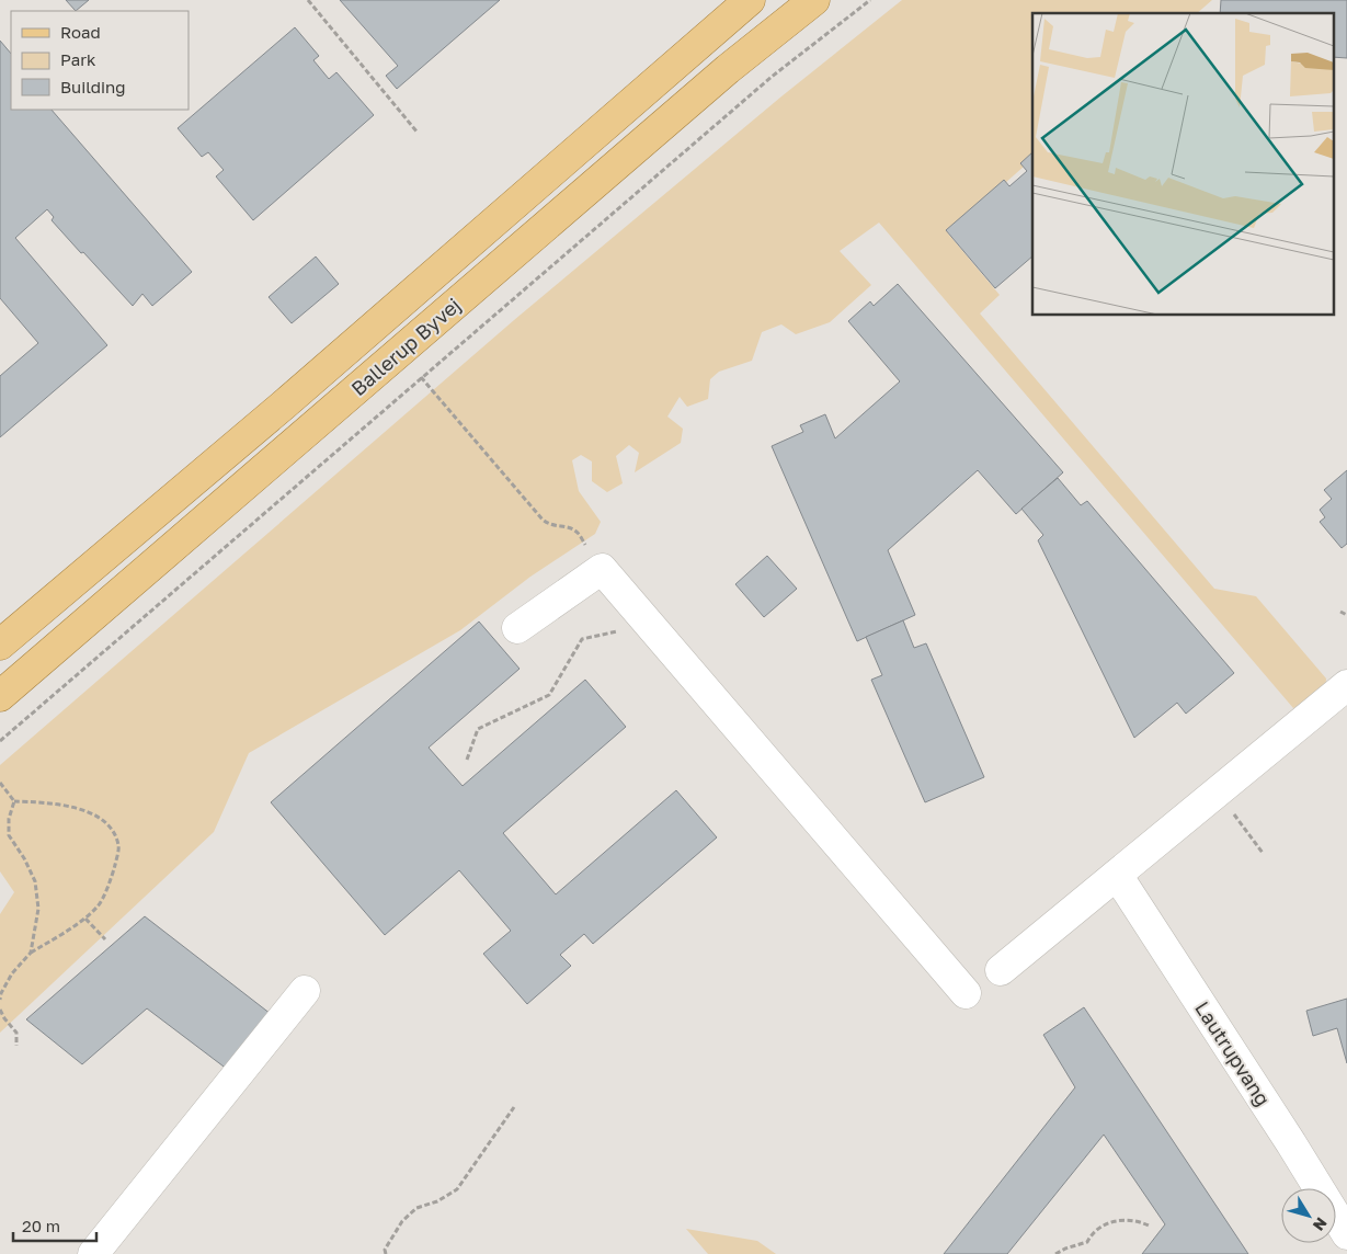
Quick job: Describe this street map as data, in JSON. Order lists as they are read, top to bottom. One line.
{"streets":{"main road":["Ballerup Byvej"],"street":["Lautrupvang"]},"legend":["Road","Park","Building"],"scale_bar":"20 m","north":"bottom right"}
